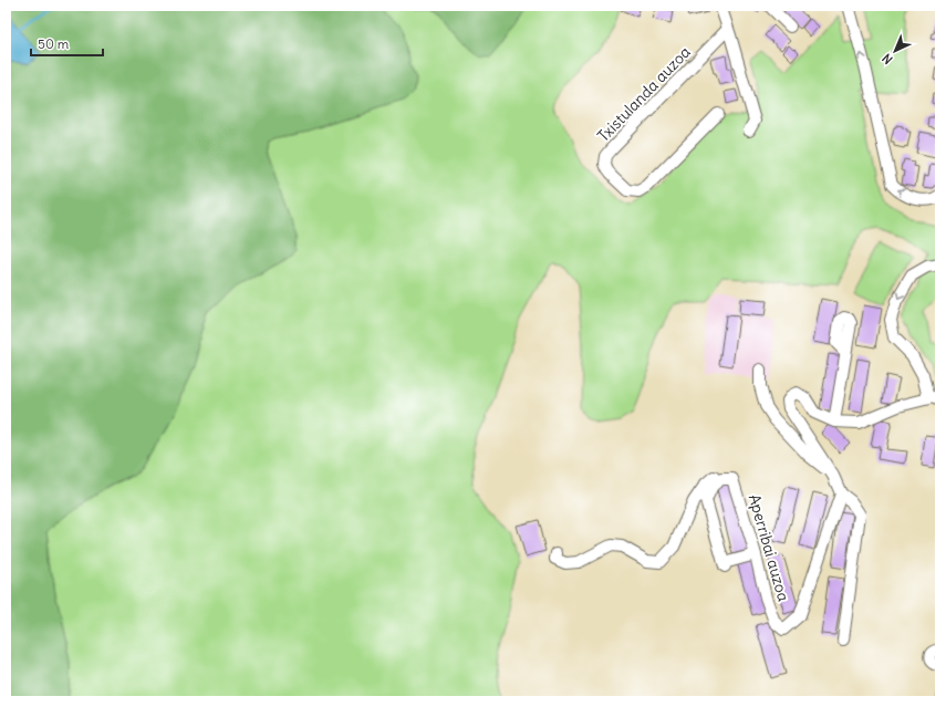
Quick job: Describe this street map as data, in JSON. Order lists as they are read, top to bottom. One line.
{"streets":{"street":["Txistulanda auzoa","Aperribai auzoa"]},"scale_bar":"50 m","north":"bottom left"}
